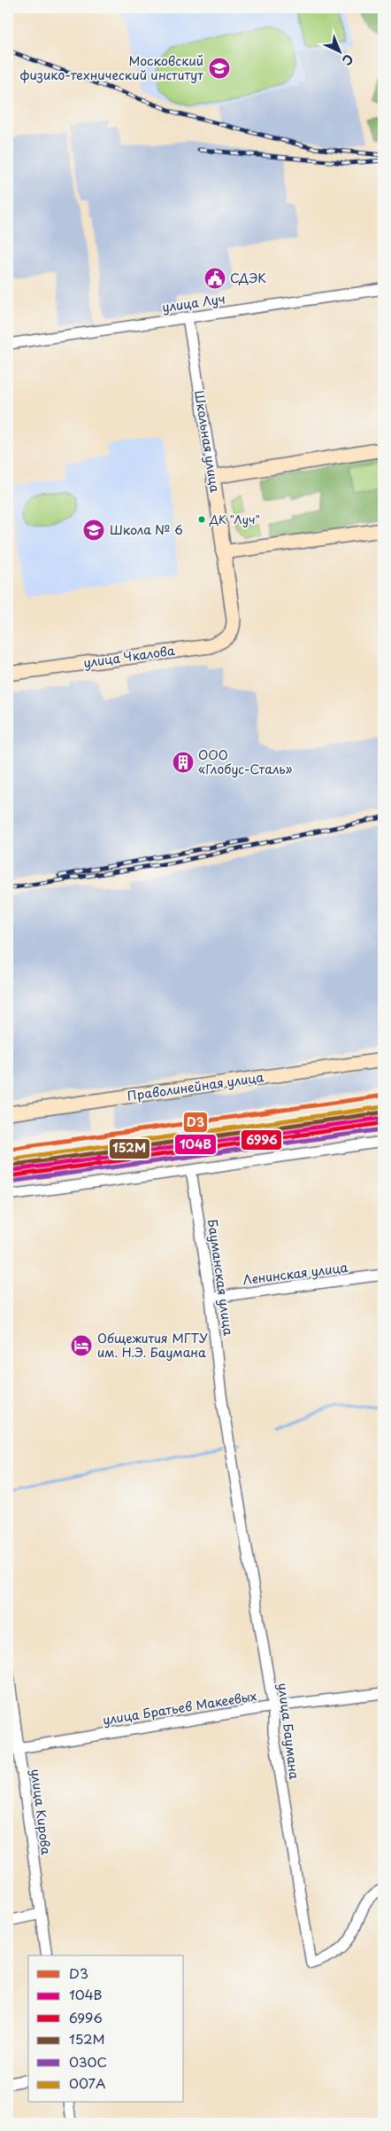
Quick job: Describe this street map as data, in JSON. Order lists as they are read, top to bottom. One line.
{"streets":{"street":["улица Луч","Школьная улица","улица Чкалова","Праволинейная улица","Ленинская улица","Бауманская улица","улица Братьев Макеевых","улица Баумана","улица Кирова"]},"crossings":[["улица Луч","Школьная улица"],["Школьная улица","улица Чкалова"],["Ленинская улица","Бауманская улица"],["Бауманская улица","улица Баумана"],["улица Братьев Макеевых","улица Баумана"],["улица Братьев Макеевых","улица Кирова"]],"places":{"school or university":["Московский физико-технический институт","Школа № 6"],"public building":["СДЭК"],"other":["ДК \"Луч\""],"building":["ООО «Глобус-Сталь»"],"hotel":["Общежития МГТУ им. Н.Э. Баумана"]},"lines":["transit line D3","transit line 007А","transit line 152М","transit line 104В","transit line 6996","transit line 030C"],"legend":["D3","104В","6996","152М","030C","007А"],"north":"bottom right"}
